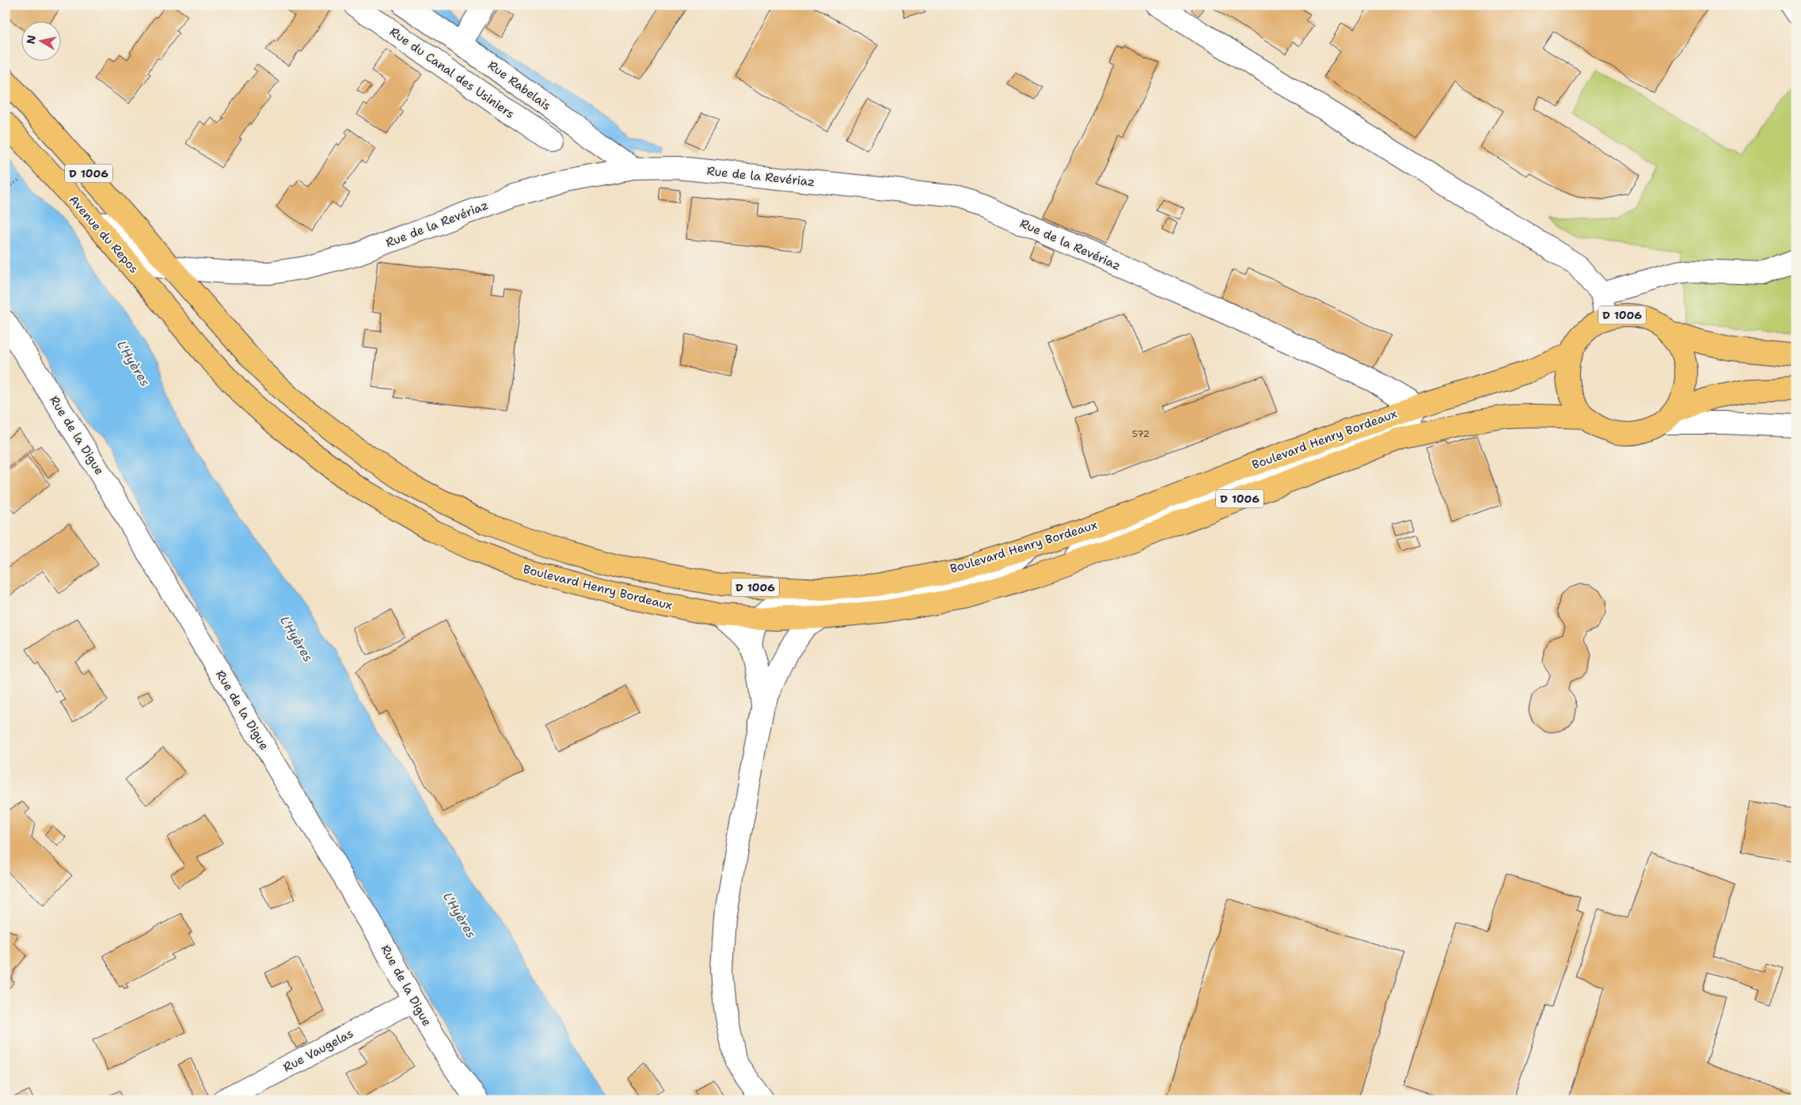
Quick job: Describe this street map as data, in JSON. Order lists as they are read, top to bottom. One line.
{"streets":{"main road":["D 1006","Avenue du Repos","Boulevard Henry Bordeaux"],"street":["Rue du Canal des Usiniers","Rue Rabelais","Rue de la Revériaz","Rue de la Digue","Rue Vaugelas"]},"crossings":[["Rue Rabelais","Rue de la Revériaz"],["D 1006","Rue de la Revériaz"],["D 1006","Boulevard Henry Bordeaux"],["Rue de la Revériaz","Avenue du Repos"],["Rue de la Revériaz","Boulevard Henry Bordeaux"],["Avenue du Repos","Boulevard Henry Bordeaux"],["Rue de la Digue","Rue Vaugelas"]],"water":["L'Hyères"],"house_numbers":["572"],"north":"left"}
